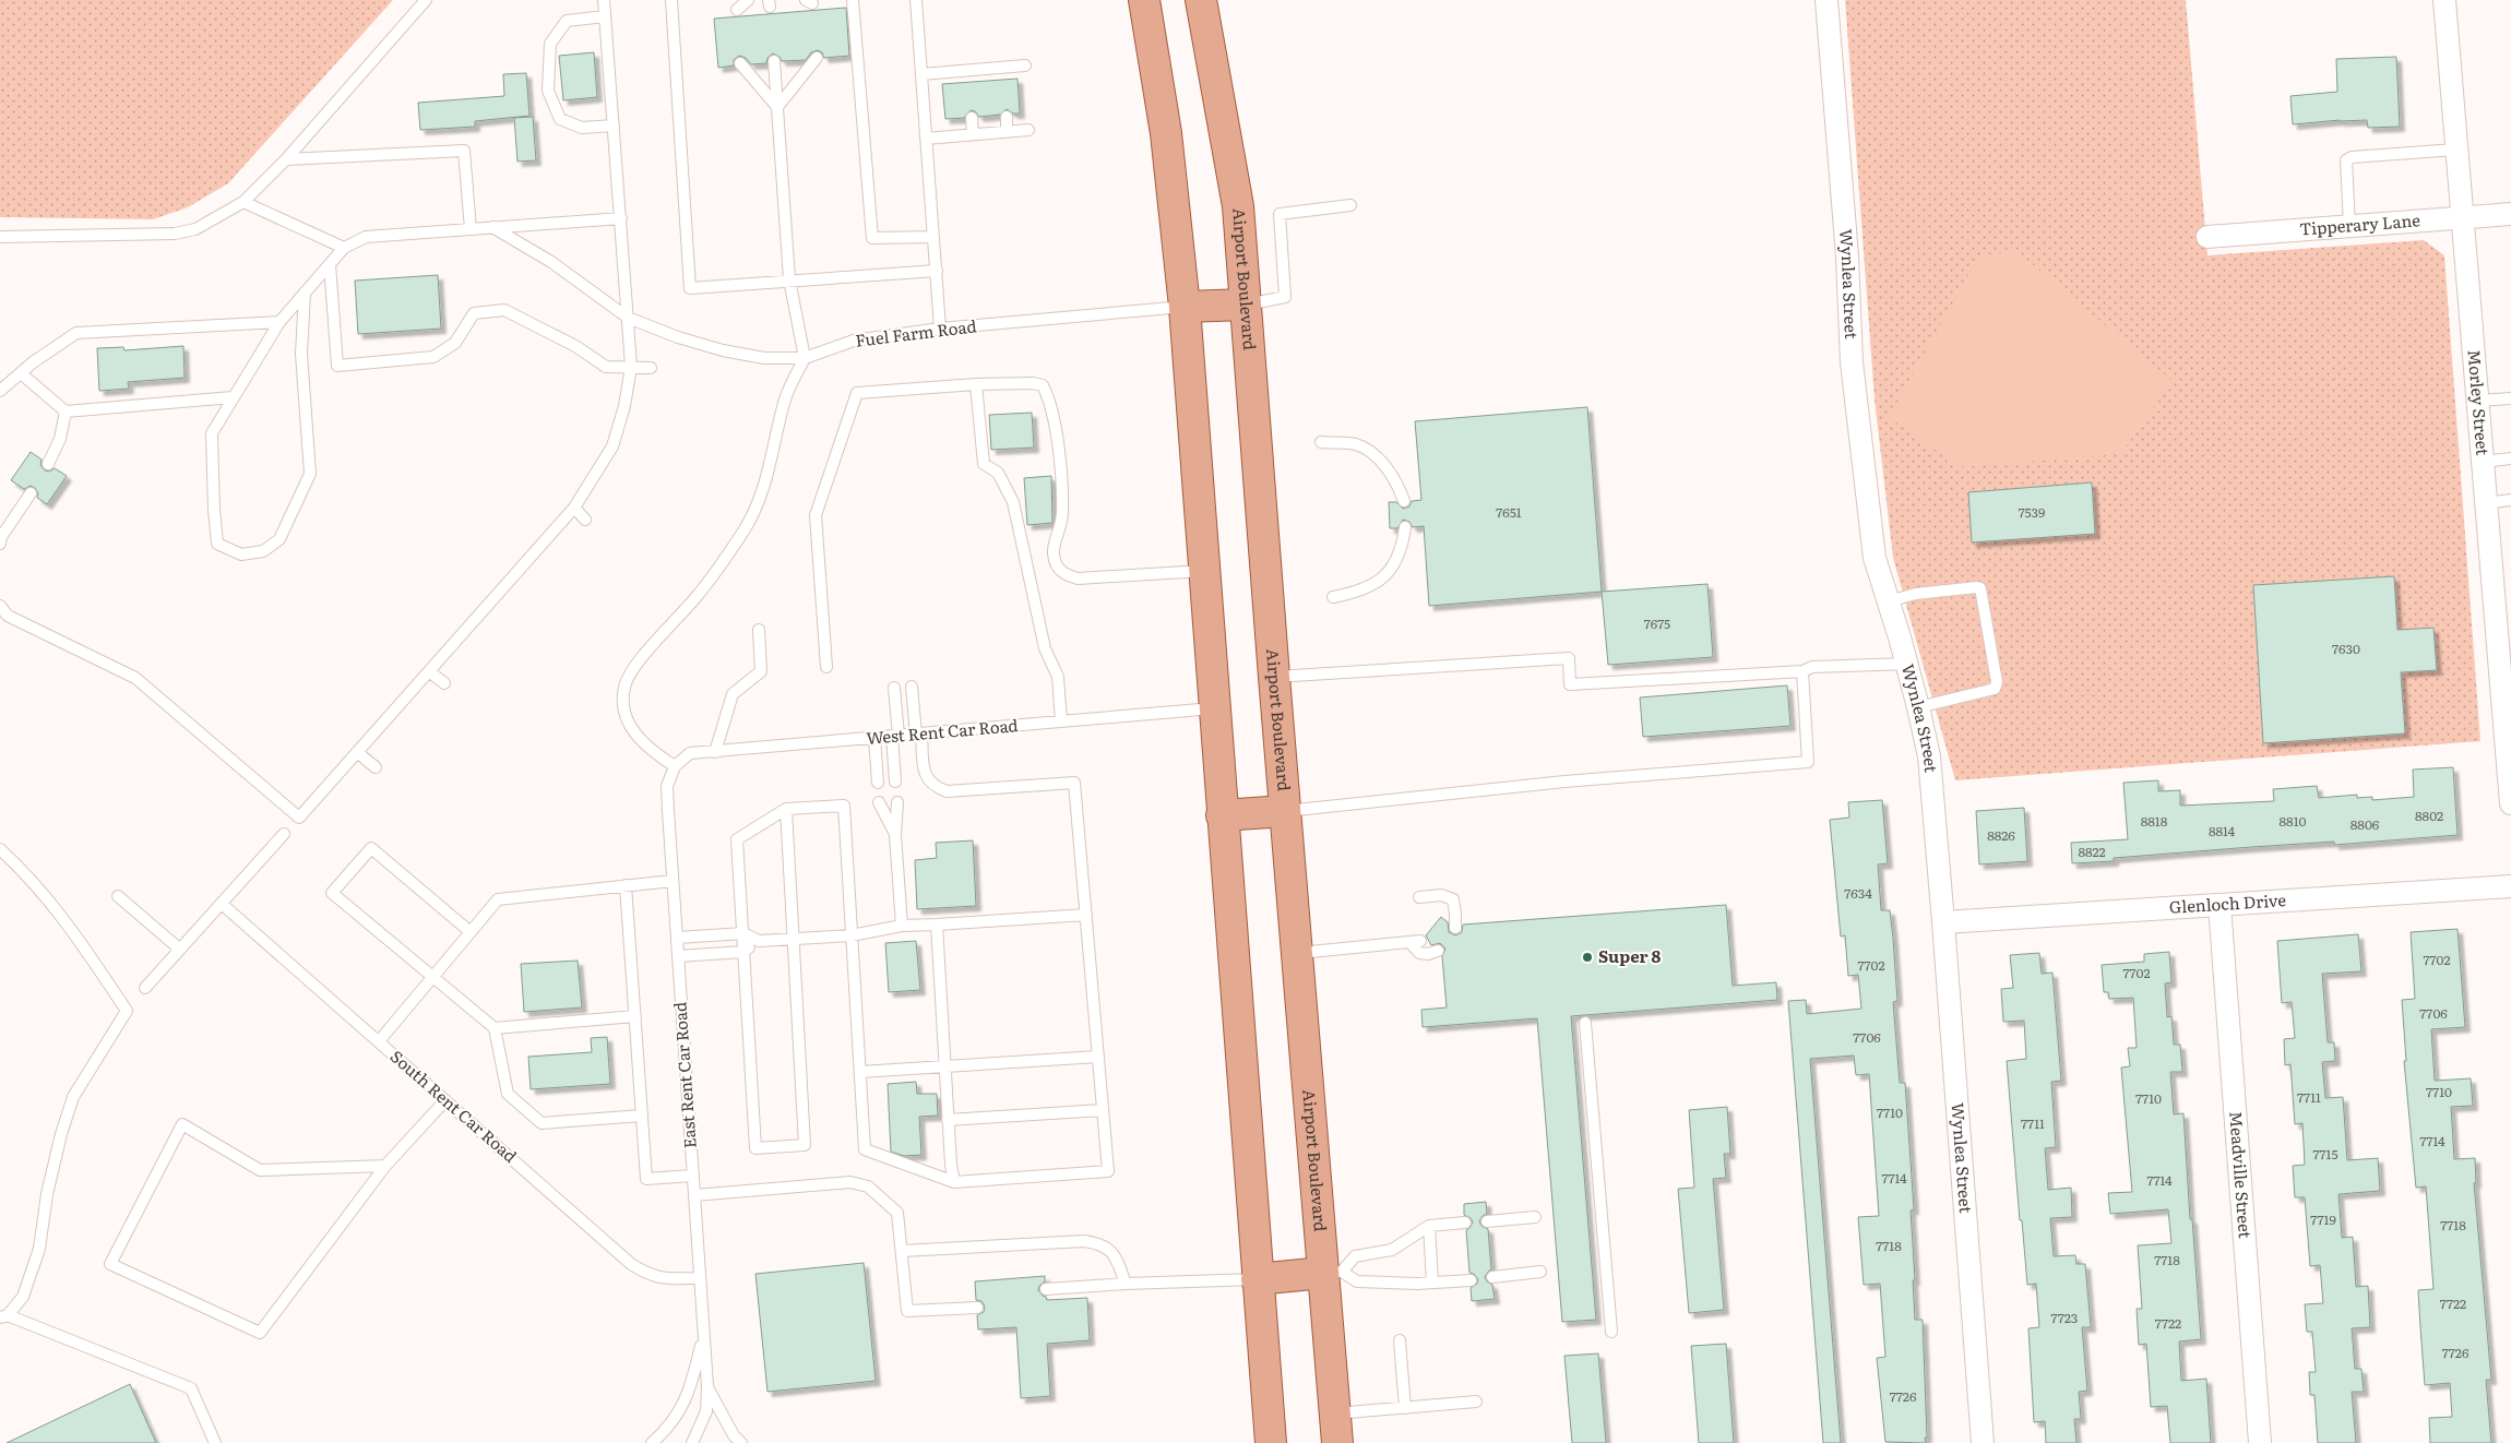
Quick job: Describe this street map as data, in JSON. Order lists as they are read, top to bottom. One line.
{"streets":{"main road":["Airport Boulevard"],"street":["Tipperary Lane","Wynlea Street","Morley Street","Glenloch Drive","Meadville Street"],"lane":["Fuel Farm Road","West Rent Car Road","East Rent Car Road","South Rent Car Road"]},"crossings":[["Tipperary Lane","Morley Street"],["Wynlea Street","Glenloch Drive"],["West Rent Car Road","East Rent Car Road"],["Glenloch Drive","Meadville Street"],["East Rent Car Road","South Rent Car Road"]],"places":["Super 8"],"house_numbers":["7651","7539","7675","7630","8802","8818","8810","8806","8814","8826","8822","7634","7702","7702","7702","7706","7706","7710","7711","7710","7710","7711","7714","7715","7714","7714","7719","7718","7718","7718","7722","7723","7722","7726","7726"]}
